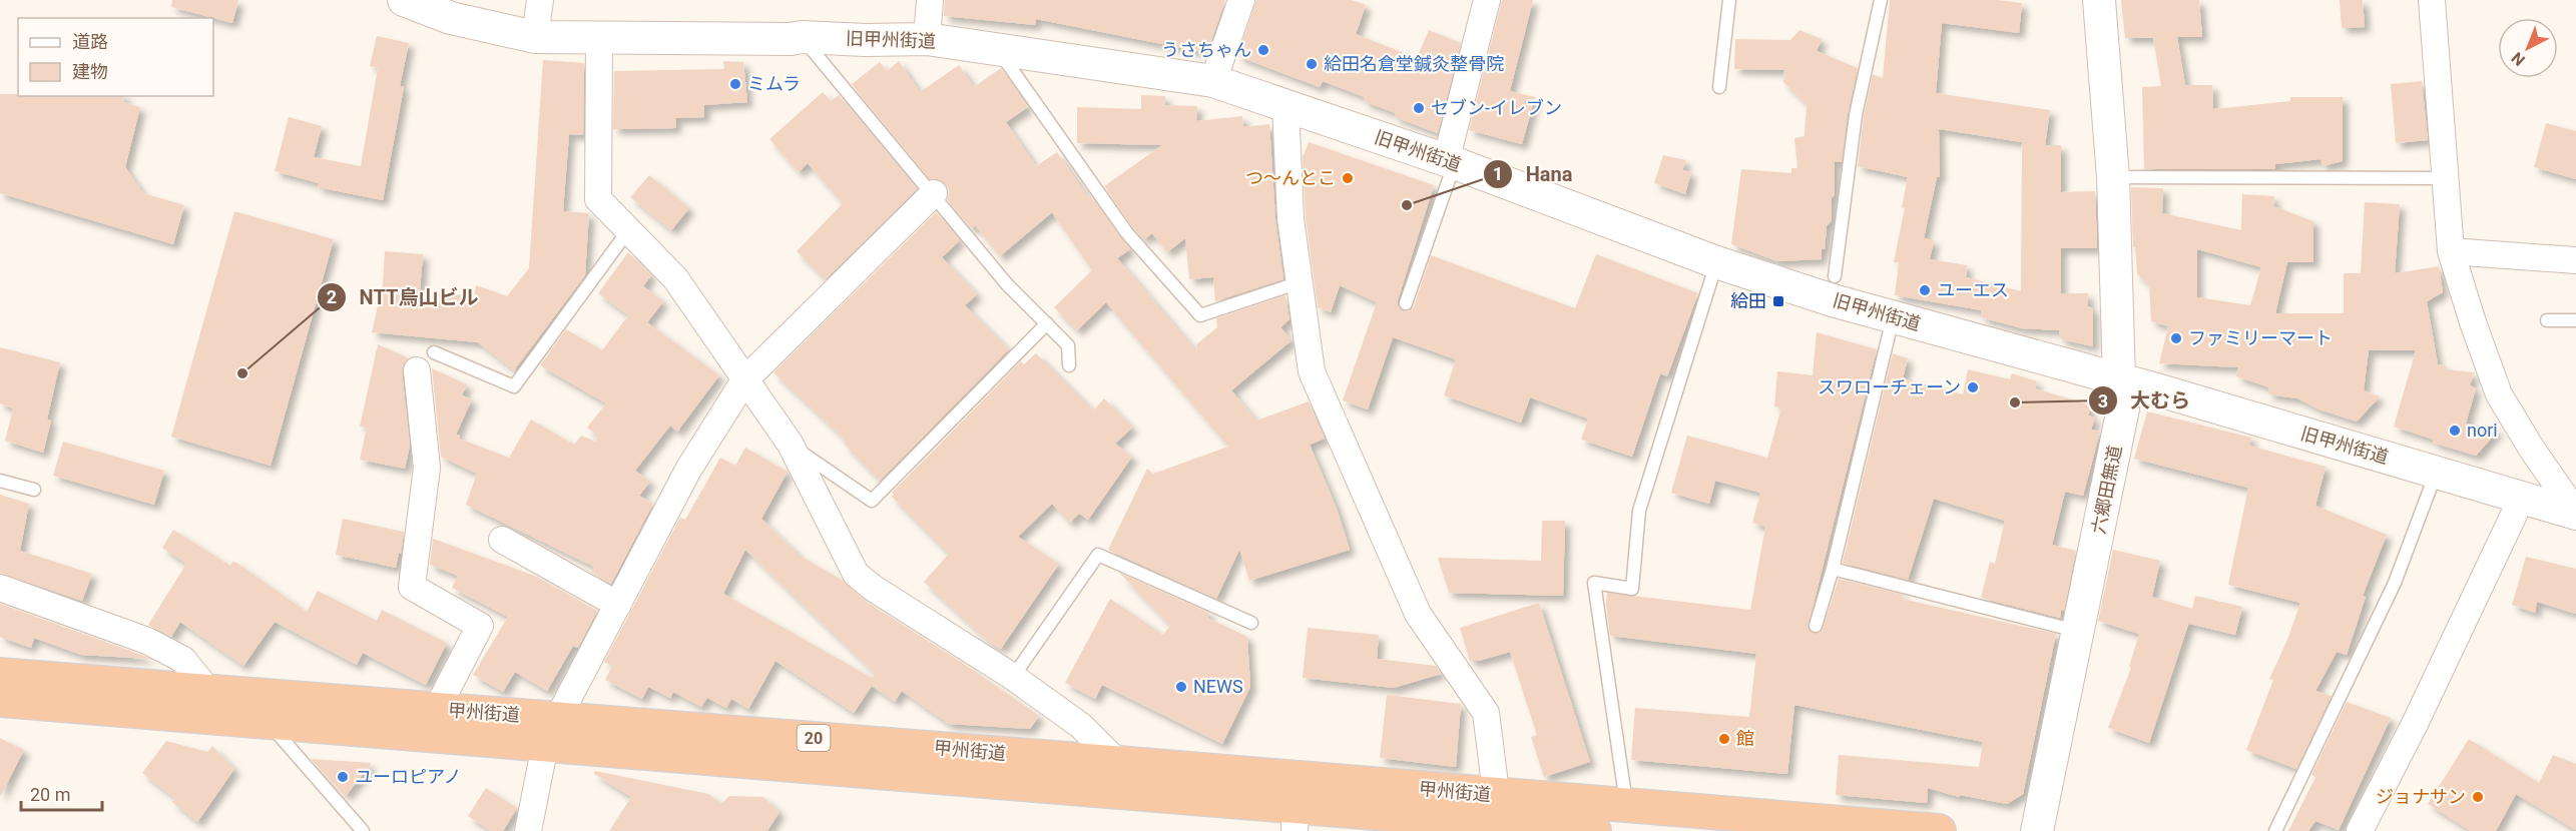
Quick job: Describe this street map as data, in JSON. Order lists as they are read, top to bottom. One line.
{"streets":{"highway":["甲州街道","20"],"street":["旧甲州街道","六郷田無道"]},"crossings":[["旧甲州街道","六郷田無道"]],"places":{"other":["うさちゃん","給田名倉堂鍼灸整骨院","ミムラ","セブン-イレブン","つ～んとこ","Hana","ユーエス","ファミリーマート","NTT烏山ビル","スワローチェーン","大むら","nori","NEWS","館","ユーロピアノ","ジョナサン"],"transit":["給田"]},"legend":["道路","建物"],"scale_bar":"20 m","north":"bottom left"}
